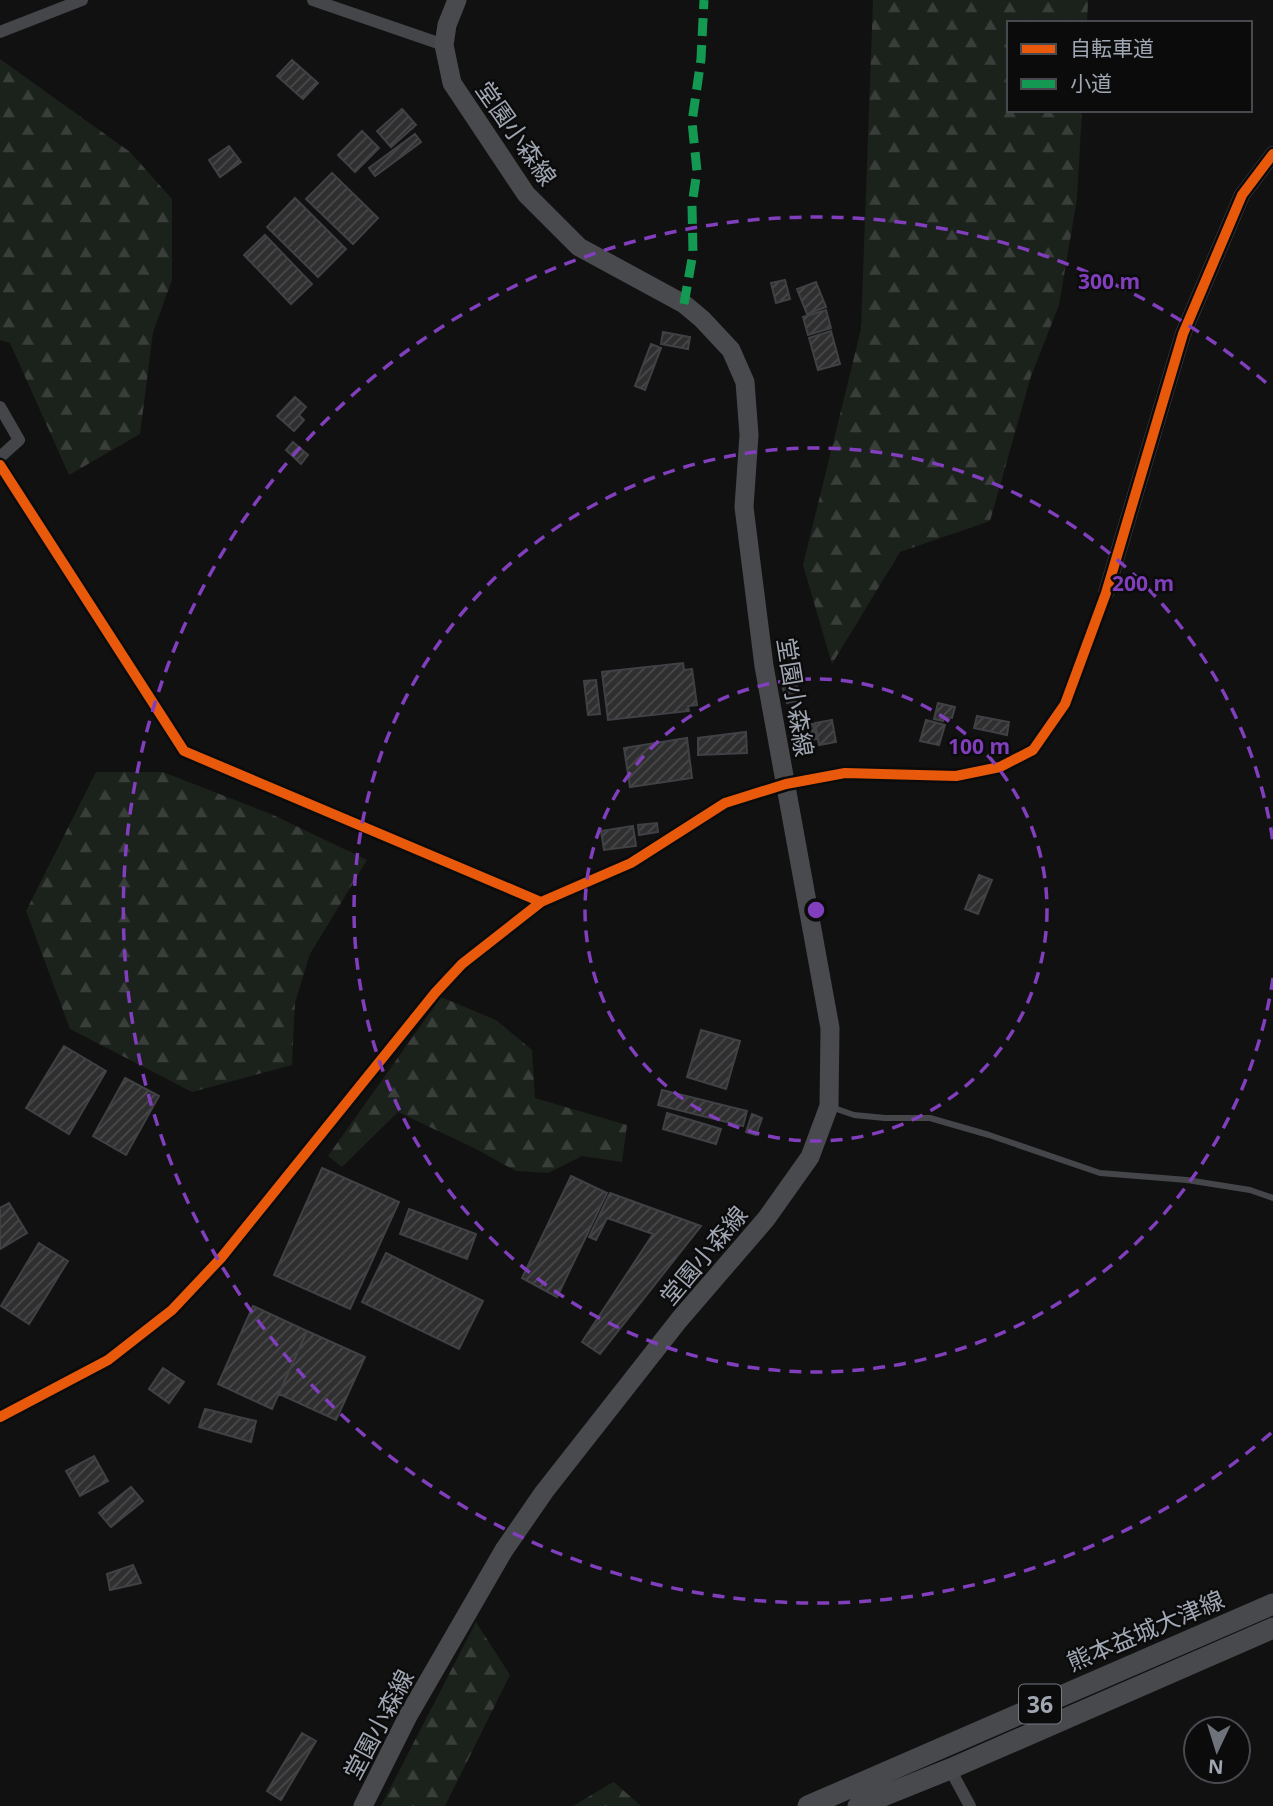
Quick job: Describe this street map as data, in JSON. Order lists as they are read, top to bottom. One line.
{"streets":{"main road":["堂園小森線","熊本益城大津線","36"]},"legend":["自転車道","小道"],"north":"bottom","rings":["300 m","200 m","100 m"]}
